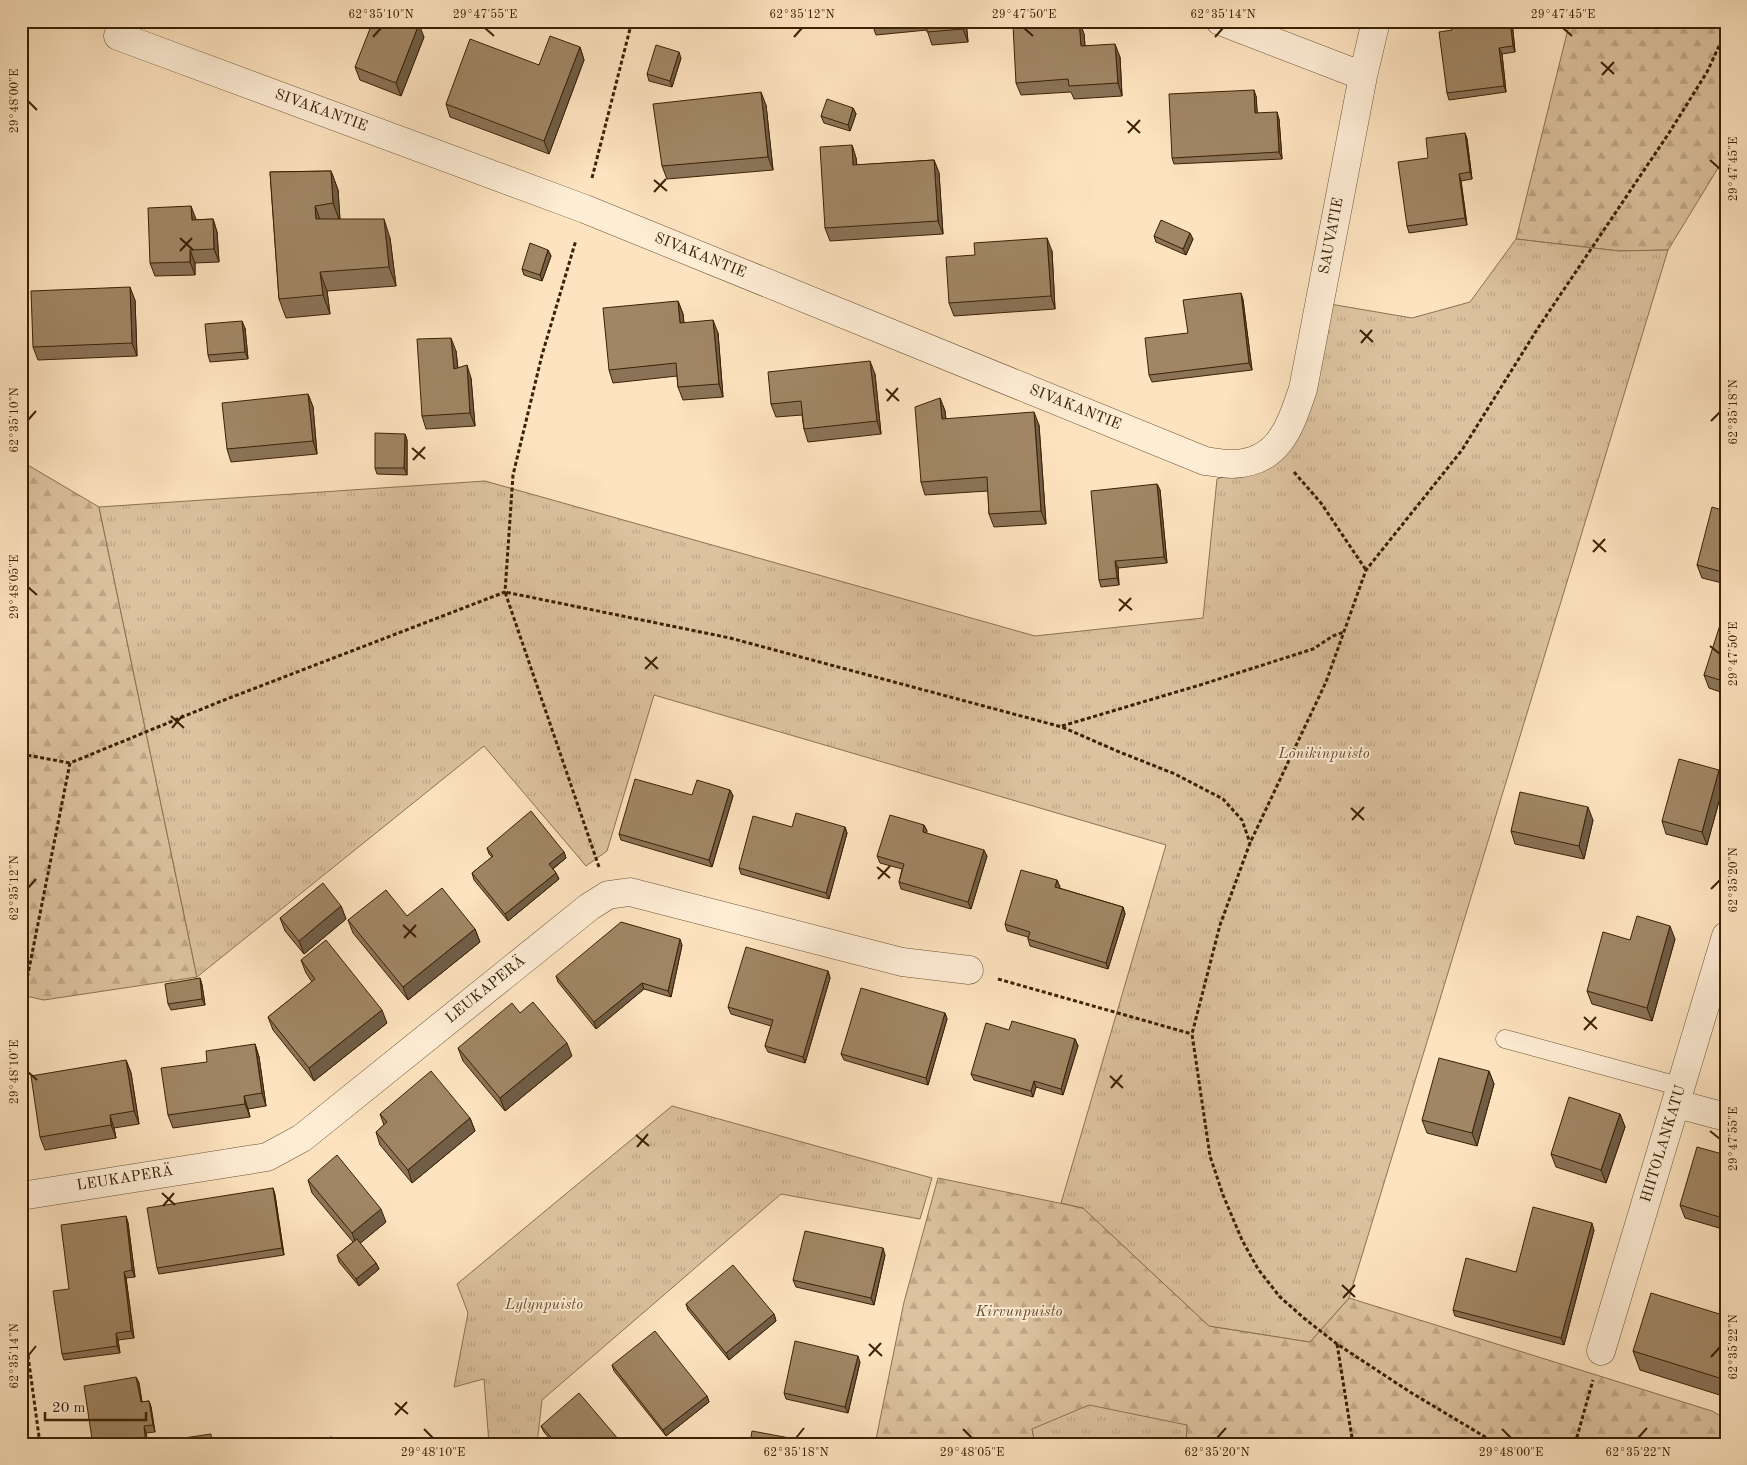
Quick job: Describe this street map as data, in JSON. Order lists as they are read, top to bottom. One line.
{"streets":{"street":["SIVAKANTIE","SAUVATIE","LEUKAPERÄ","HIITOLANKATU"]},"crossings":[["SIVAKANTIE","SAUVATIE"]],"parks":["Lonikinpuisto","Lylynpuisto","Kirvunpuisto"],"scale_bar":"20 m","coordinates":["62°35'10\"N","29°47'55\"E","62°35'12\"N","29°47'50\"E","62°35'14\"N","29°47'45\"E","29°48'00\"E","62°35'18\"N","29°48'05\"E","62°35'20\"N","29°48'10\"E","62°35'22\"N"]}
